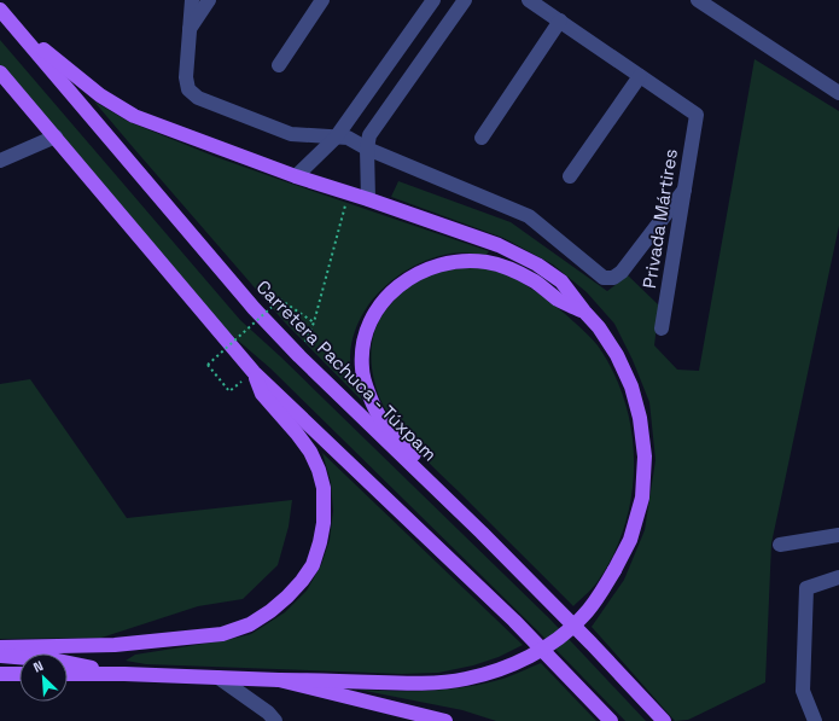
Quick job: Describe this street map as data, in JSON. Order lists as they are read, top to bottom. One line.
{"streets":{"main road":["Carretera Pachuca - Túxpam"],"street":["Privada Mártires"]},"north":"top left"}
